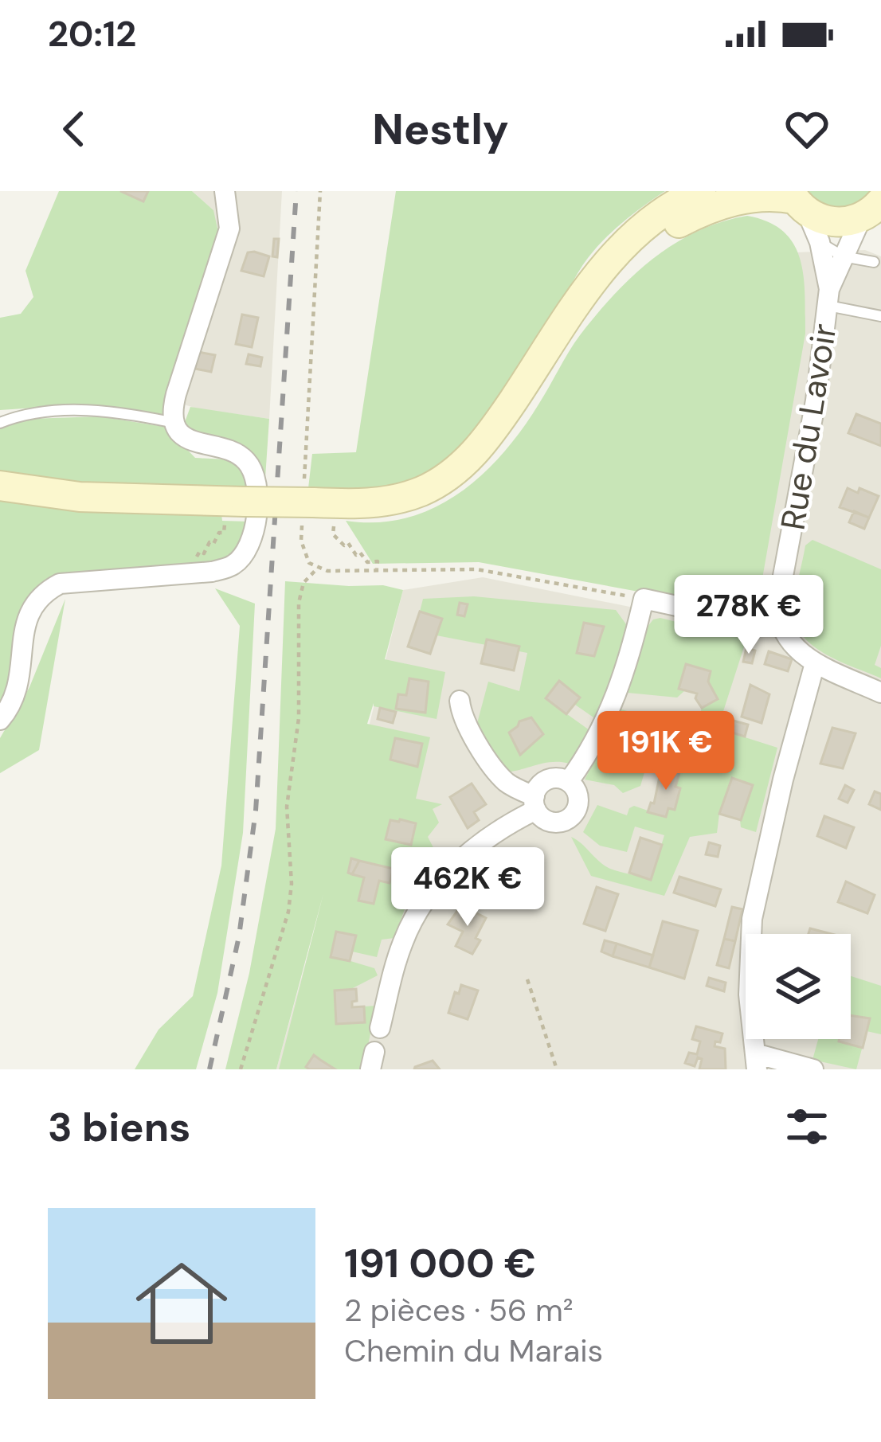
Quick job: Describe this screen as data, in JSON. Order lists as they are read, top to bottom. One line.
{"streets":{"street":["Rue du Lavoir"]},"page":{"status":"20:12","header":"Nestly","price":["278K €","191K €","462K €"],"heading":"3 biens","list":[{"name":"191 000 €","note":"2 pièces · 56 m² · Chemin du Marais"}]}}
